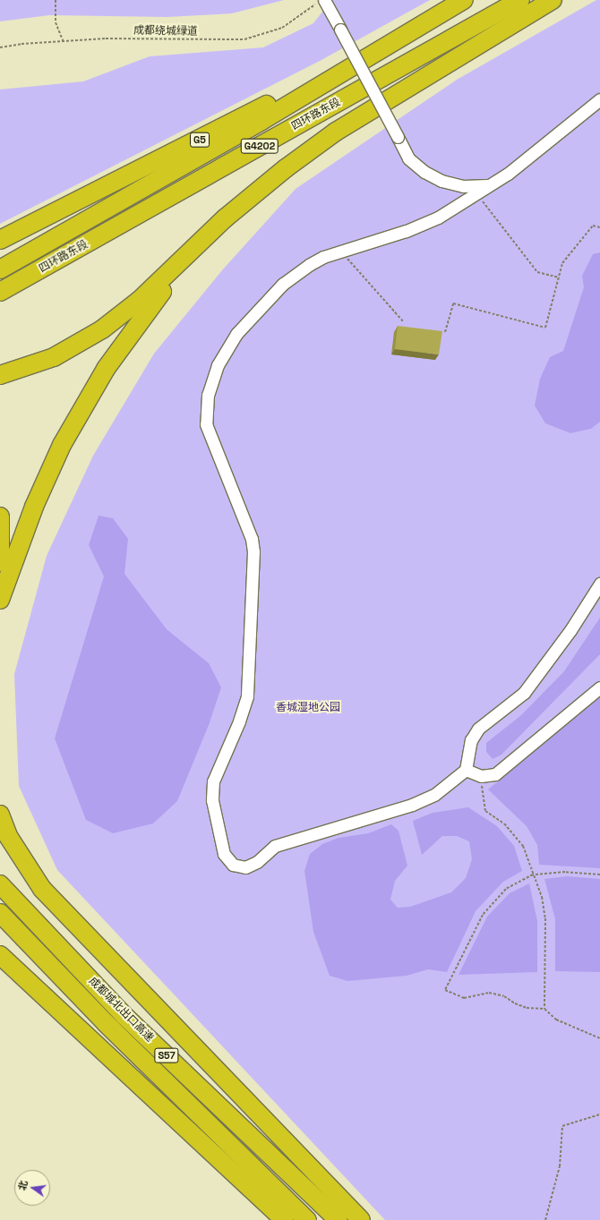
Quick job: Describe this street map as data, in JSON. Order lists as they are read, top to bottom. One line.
{"streets":{"highway":["四环路东段","G5","G4202","成都城北出口高速","S57"],"path":["成都绕城绿道"]},"crossings":[["四环路东段","G5"]],"parks":["香城湿地公园"],"north":"left"}
